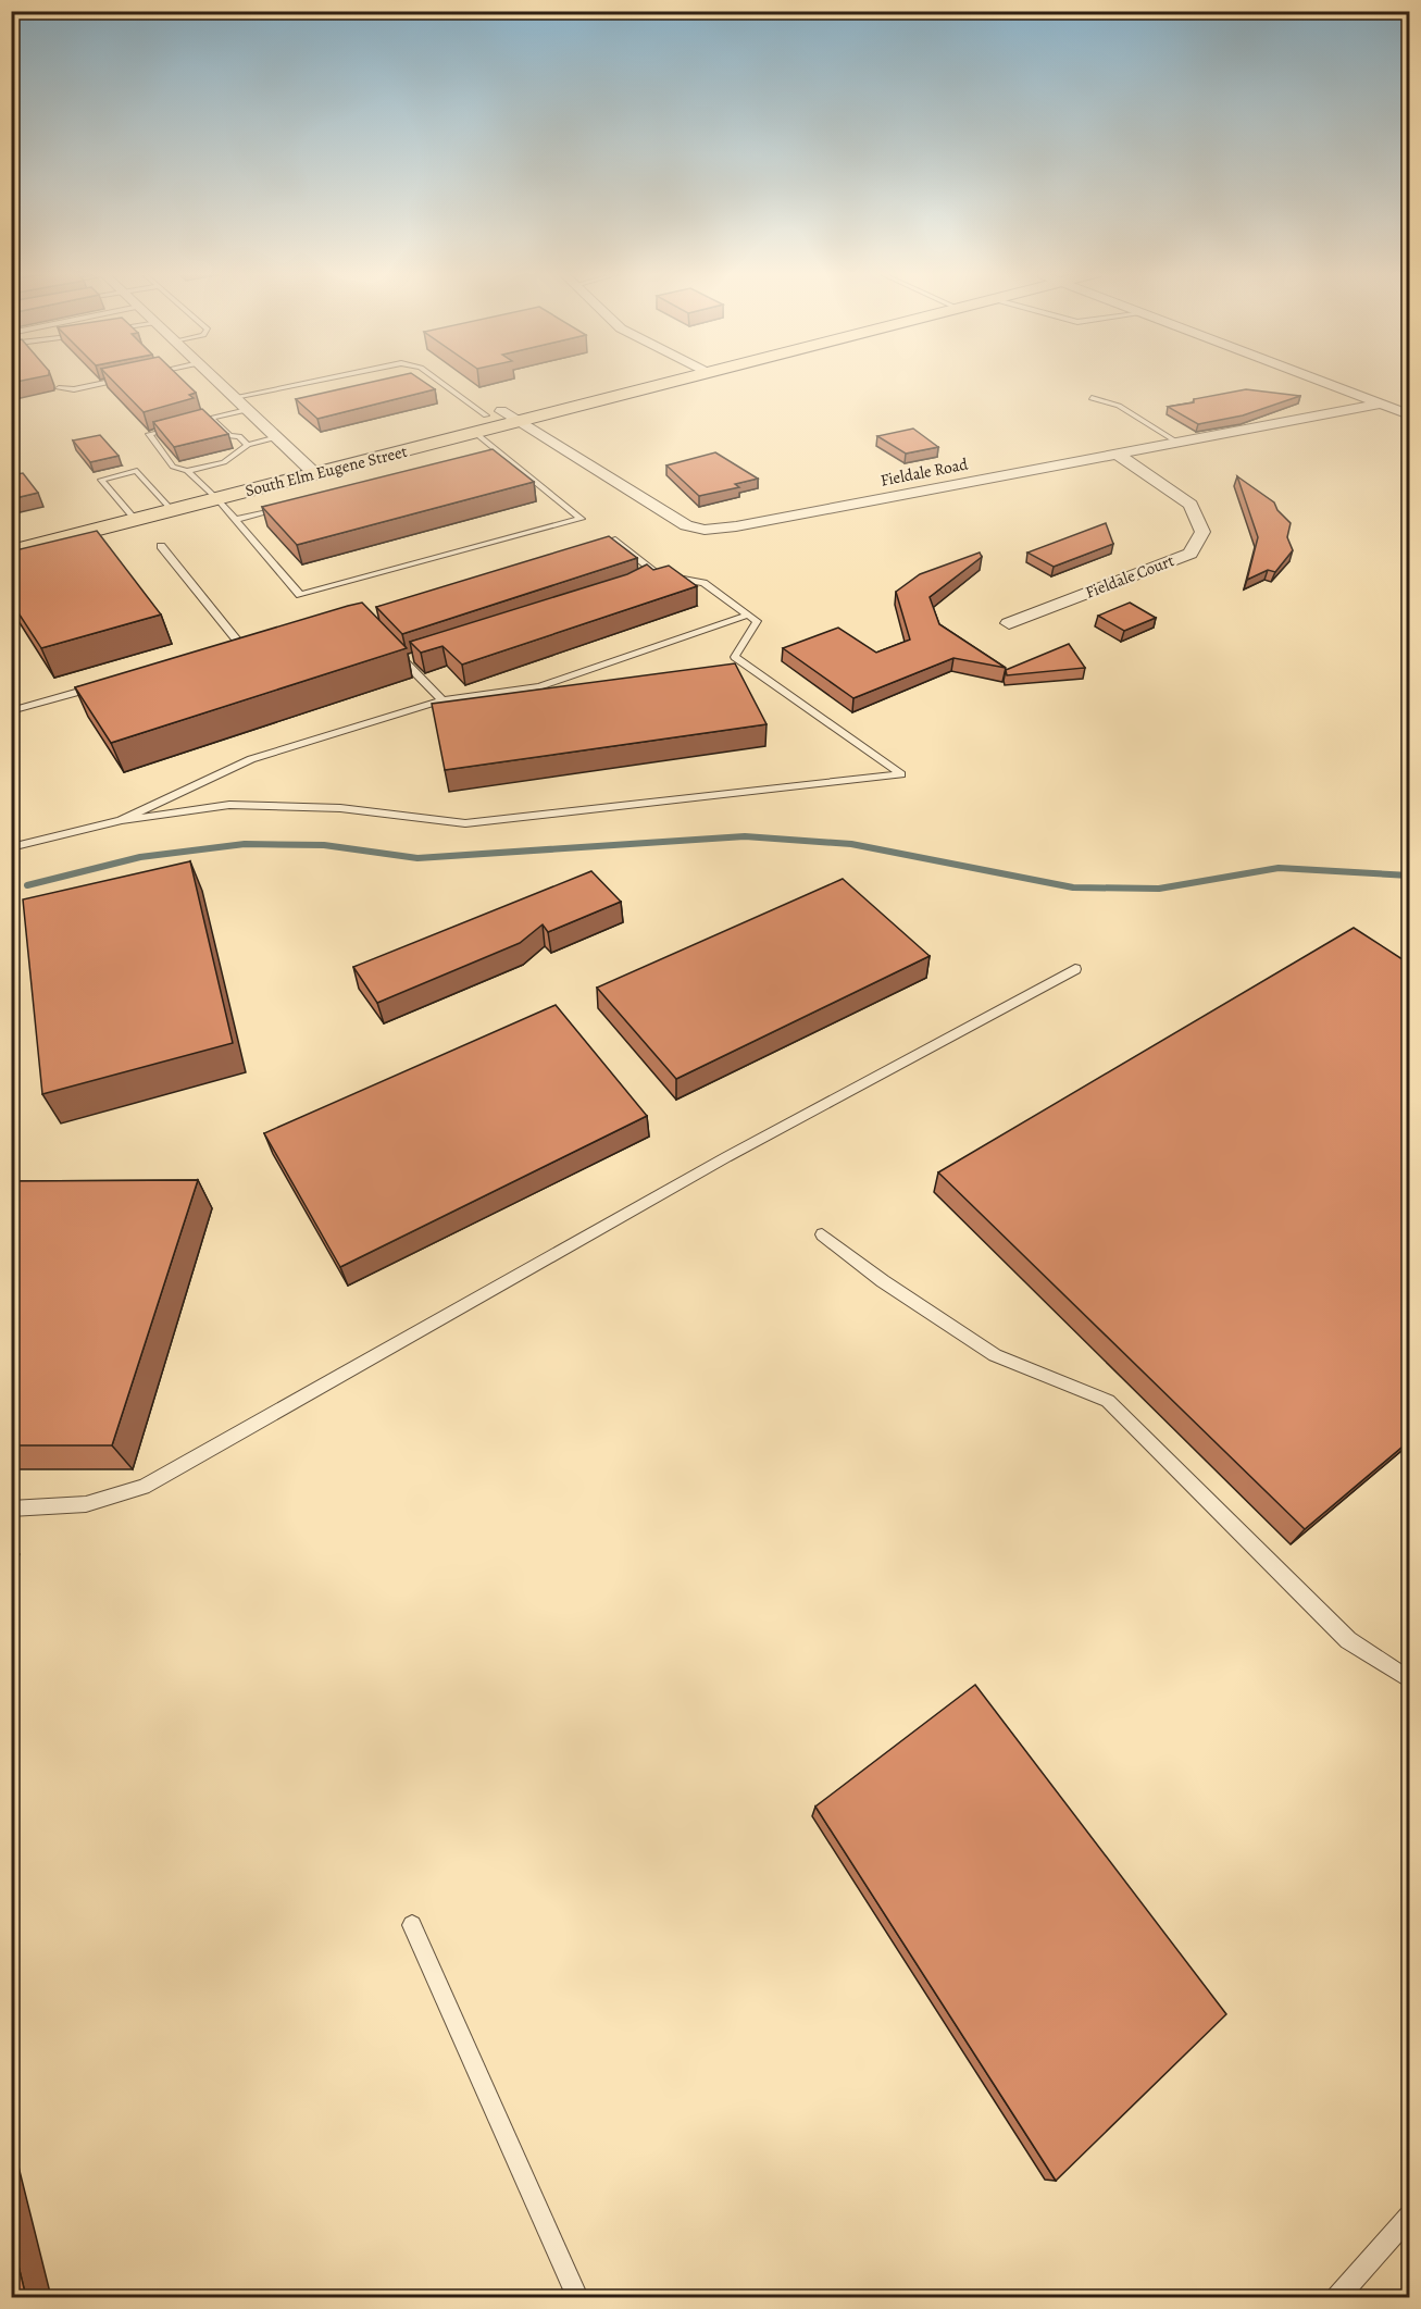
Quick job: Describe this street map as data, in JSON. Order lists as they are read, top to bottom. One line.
{"streets":{"main road":["South Elm Eugene Street"],"street":["Fieldale Road","Fieldale Court"]},"crossings":[["South Elm Eugene Street","Fieldale Road"],["Fieldale Road","Fieldale Court"]]}
